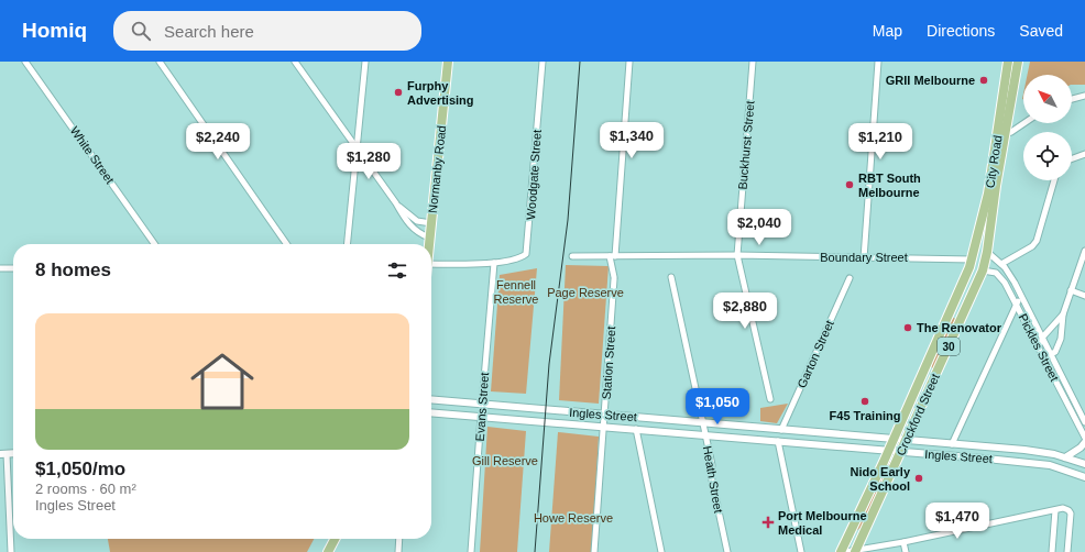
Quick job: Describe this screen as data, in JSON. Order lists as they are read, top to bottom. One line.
{"streets":{"main road":["City Road","Normanby Road","30","Crockford Street"],"street":["Buckhurst Street","White Street","Woodgate Street","Boundary Street","Pickles Street","Garton Street","Station Street","Evans Street","Ingles Street","Heath Street"]},"crossings":[["Buckhurst Street","Boundary Street"],["City Road","Boundary Street"],["City Road","Pickles Street"],["City Road","Crockford Street"],["Woodgate Street","Evans Street"],["Boundary Street","Station Street"],["Boundary Street","Crockford Street"],["Pickles Street","Crockford Street"],["Garton Street","Ingles Street"],["Station Street","Ingles Street"],["Evans Street","Ingles Street"],["Ingles Street","Crockford Street"],["Ingles Street","Heath Street"]],"parks":["Fennell Reserve","Page Reserve","Gill Reserve","Howe Reserve"],"places":{"other":["GRII Melbourne","Furphy Advertising","RBT South Melbourne","The Renovator","F45 Training","Nido Early School"],"health":["Port Melbourne Medical"]},"north":"top left","page":{"header":"Homiq","search":"Search here","nav":["Map","Directions","Saved"],"price":["$1,340","$2,240","$1,210","$1,280","$2,040","$2,880","$1,050","$1,470"],"heading":"8 homes","list":[{"name":"$1,050/mo","note":"2 rooms · 60 m² · Ingles Street"}]}}
